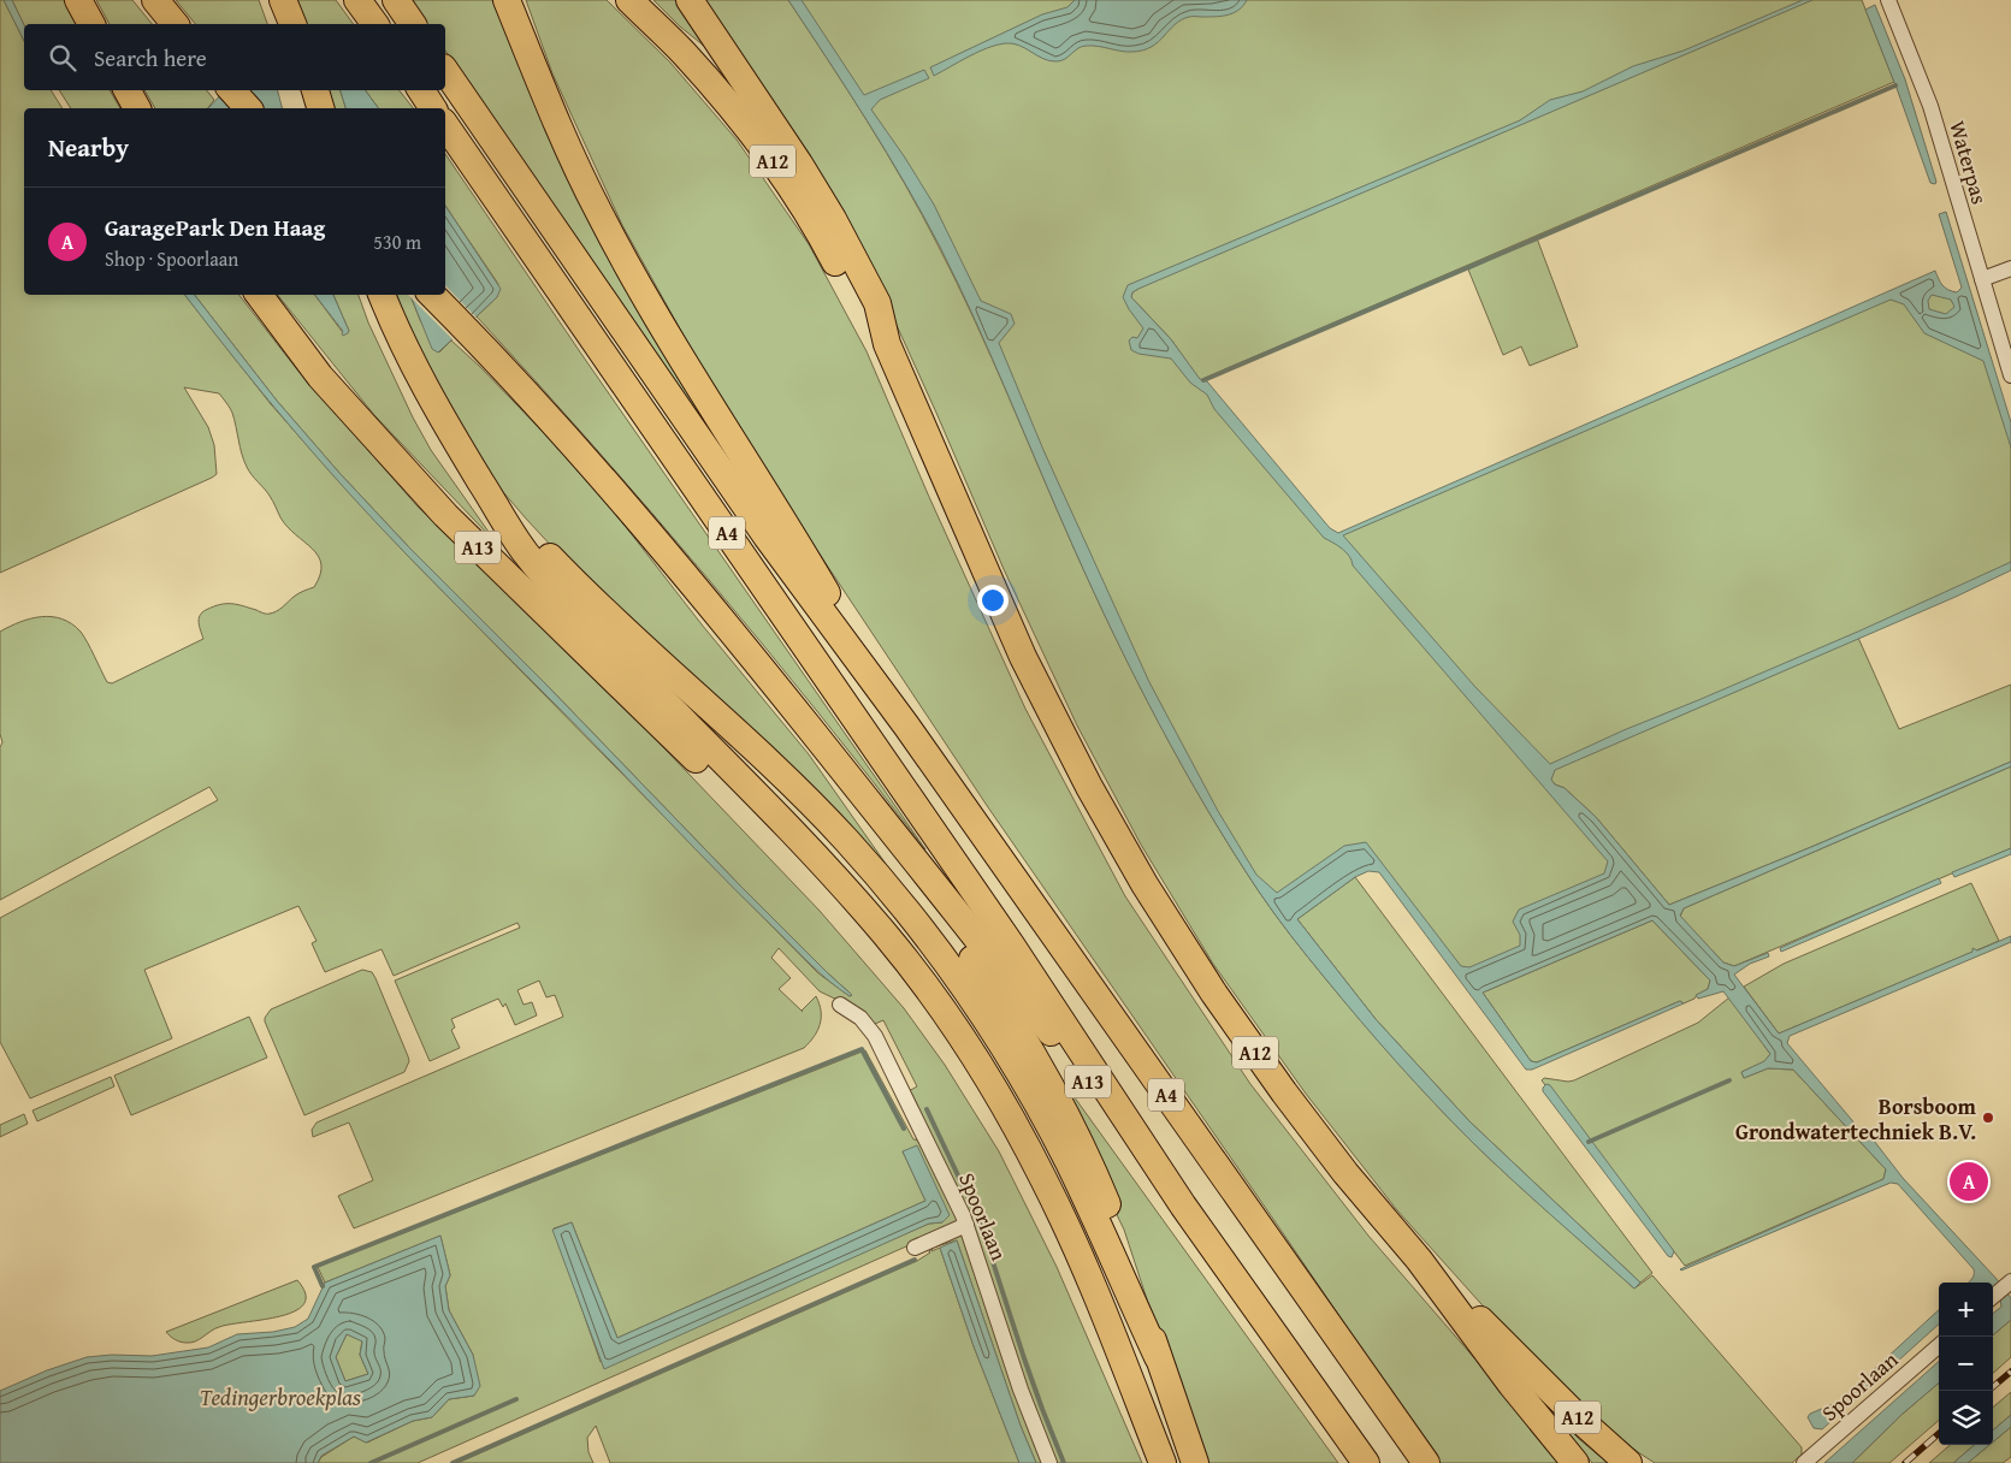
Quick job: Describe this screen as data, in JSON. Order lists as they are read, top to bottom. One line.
{"streets":{"highway":["A12","A4","A13"],"street":["Waterpas","Spoorlaan"]},"crossings":[["A4","A13"]],"water":["Tedingerbroekplas"],"places":["Borsboom Grondwatertechniek B.V."],"page":{"search":"Search here","heading":"Nearby","list":[{"mark":"A","name":"GaragePark Den Haag","note":"Shop · Spoorlaan","value":"530 m"}],"pins":"A","map_buttons":["+","−"]}}
